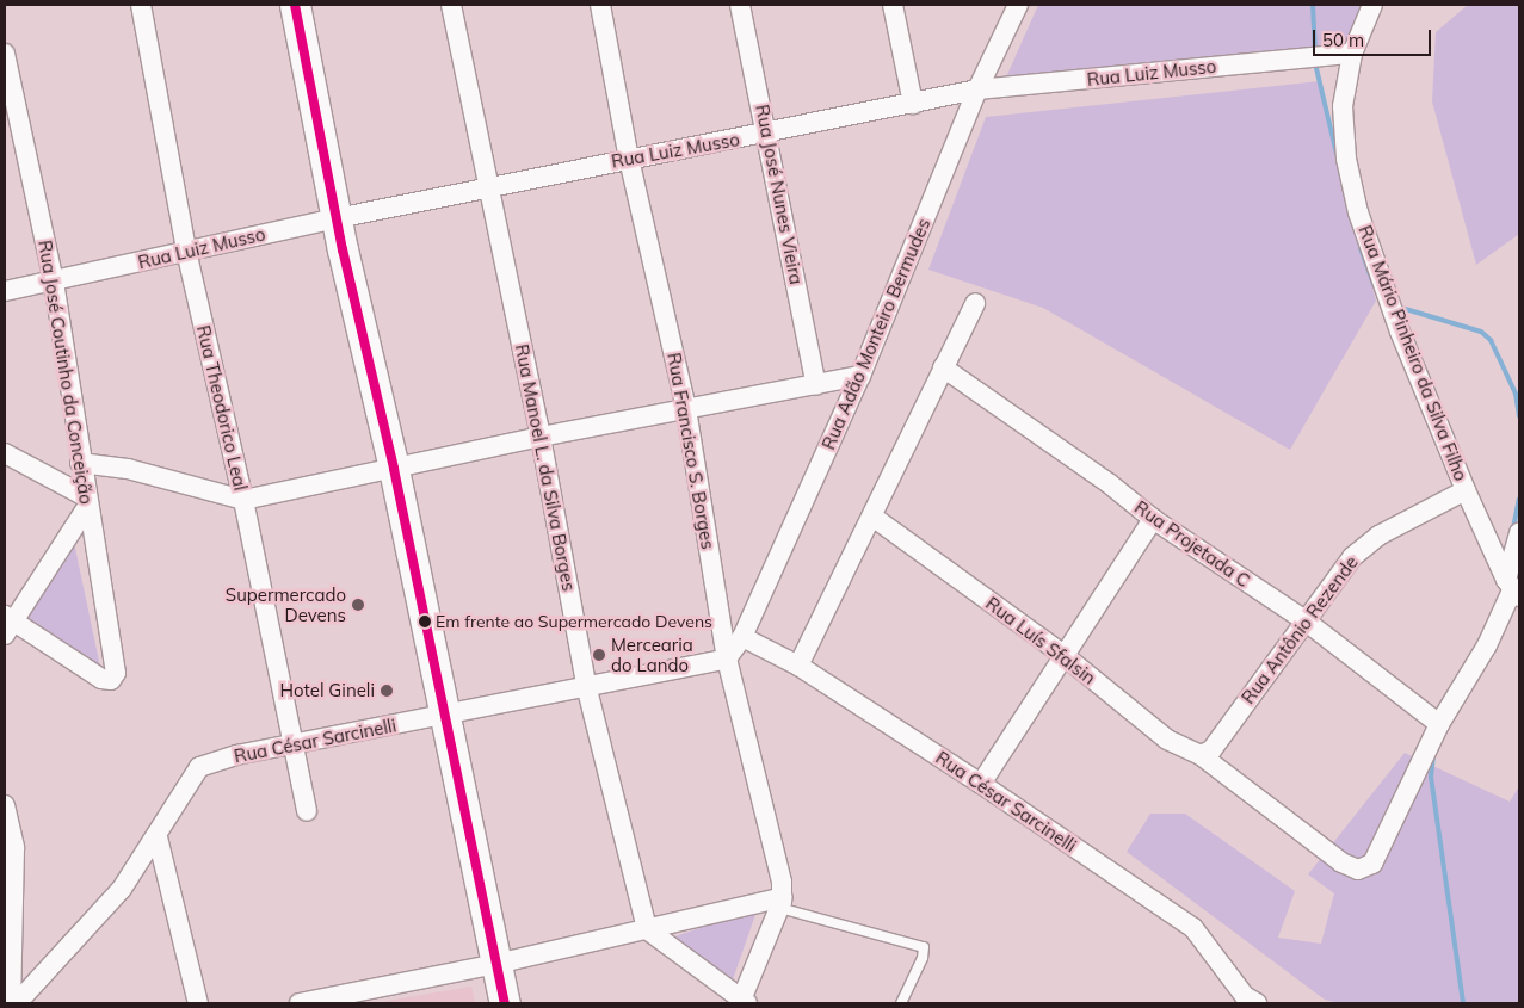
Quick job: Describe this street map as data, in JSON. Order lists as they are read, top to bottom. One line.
{"streets":{"street":["Rua Luiz Musso","Rua José Nunes Vieira","Rua Adão Monteiro Bermudes","Rua Mário Pinheiro da Silva Filho","Rua José Coutinho da Conceição","Rua Theodorico Leal","Rua Francisco S. Borges","Rua Manoel L. da Silva Borges","Rua Projetada C","Rua Antônio Rezende","Rua Luís Sfalsin","Rua César Sarcinelli"]},"crossings":[["Rua Luiz Musso","Rua José Nunes Vieira"],["Rua Luiz Musso","Rua Adão Monteiro Bermudes"],["Rua Luiz Musso","Rua Mário Pinheiro da Silva Filho"],["Rua Luiz Musso","Rua José Coutinho da Conceição"],["Rua Luiz Musso","Rua Theodorico Leal"],["Rua Luiz Musso","Rua Francisco S. Borges"],["Rua Luiz Musso","Rua Manoel L. da Silva Borges"],["Rua Adão Monteiro Bermudes","Rua Francisco S. Borges"],["Rua Adão Monteiro Bermudes","Rua César Sarcinelli"],["Rua Mário Pinheiro da Silva Filho","Rua Antônio Rezende"],["Rua Theodorico Leal","Rua César Sarcinelli"],["Rua Francisco S. Borges","Rua César Sarcinelli"],["Rua Manoel L. da Silva Borges","Rua César Sarcinelli"],["Rua Projetada C","Rua Antônio Rezende"],["Rua Projetada C","Rua Luís Sfalsin"],["Rua Antônio Rezende","Rua Luís Sfalsin"]],"places":["Supermercado Devens","Em frente ao Supermercado Devens","Mercearia do Lando","Hotel Gineli"],"scale_bar":"50 m"}
